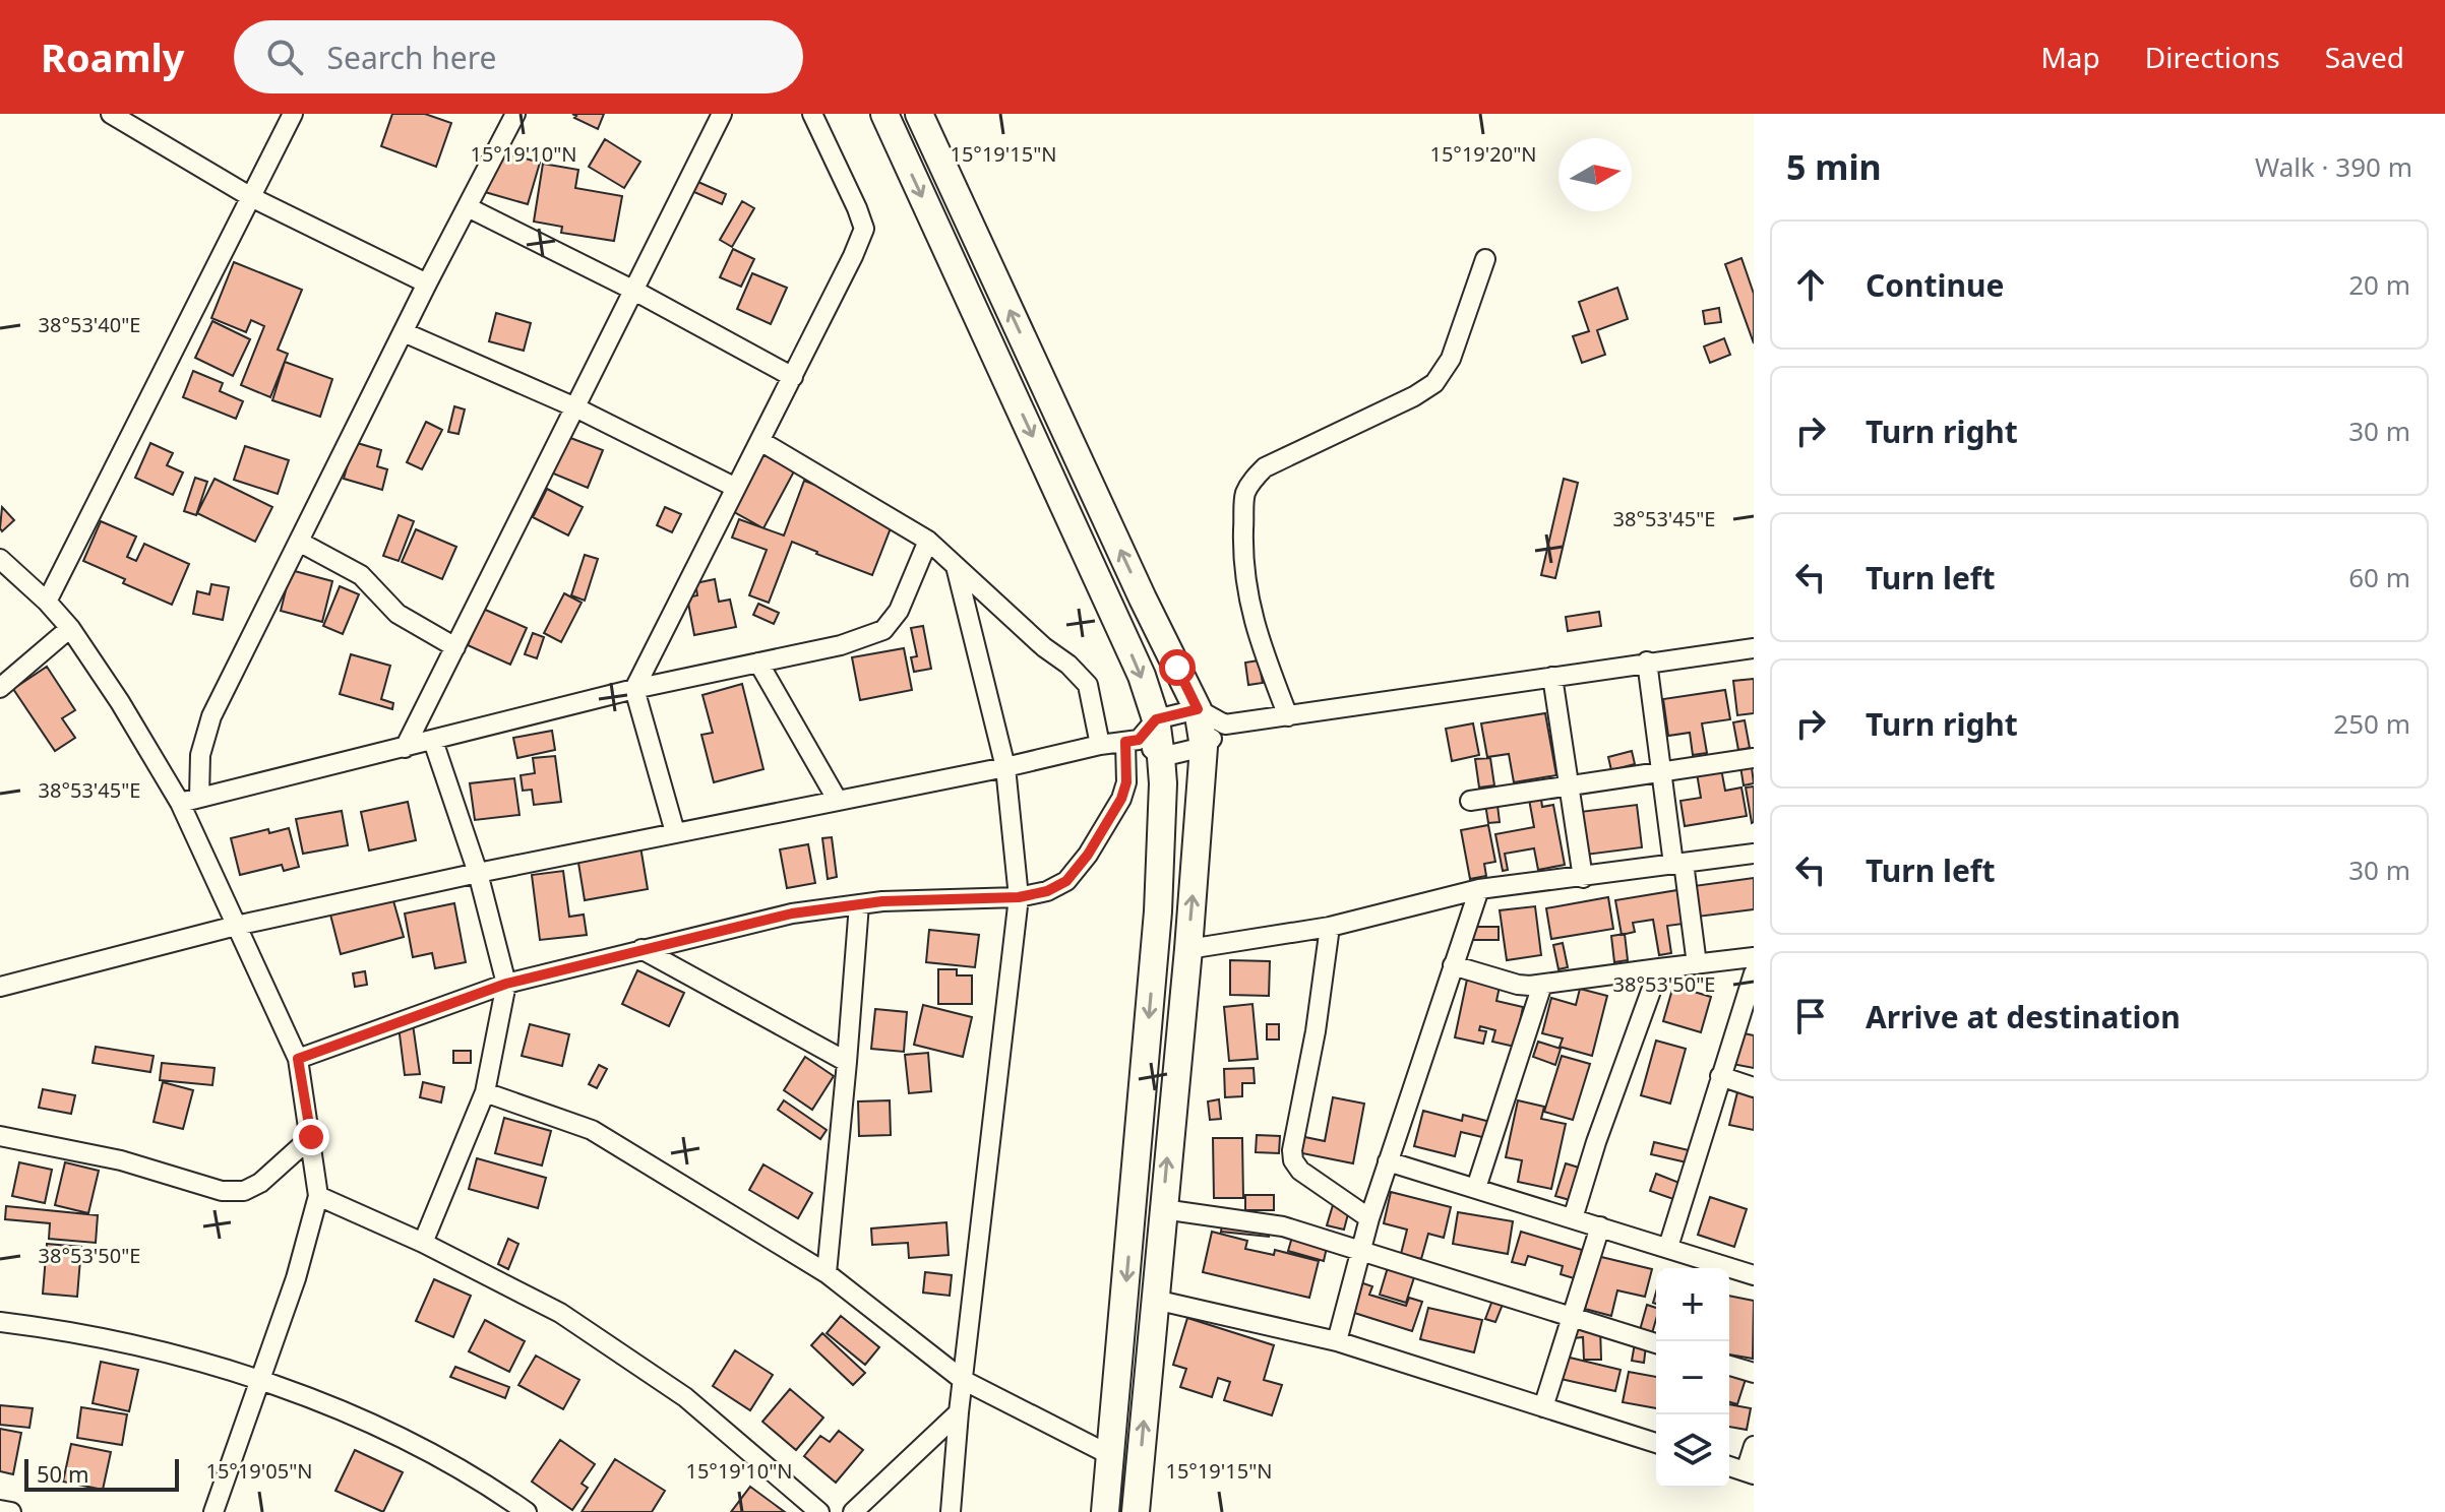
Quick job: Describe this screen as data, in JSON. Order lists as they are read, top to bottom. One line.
{"scale_bar":"50 m","north":"right","page":{"header":"Roamly","search":"Search here","nav":["Map","Directions","Saved"],"heading":["5 min","Walk · 390 m"],"list":[["Continue","20 m"],["Turn right","30 m"],["Turn left","60 m"],["Turn right","250 m"],["Turn left","30 m"],"Arrive at destination"],"map_buttons":["+","−"],"scale":"50 m"},"coordinates":["15°19'10\"N","15°19'15\"N","15°19'20\"N","38°53'40\"E","38°53'45\"E","38°53'50\"E","15°19'05\"N"]}
